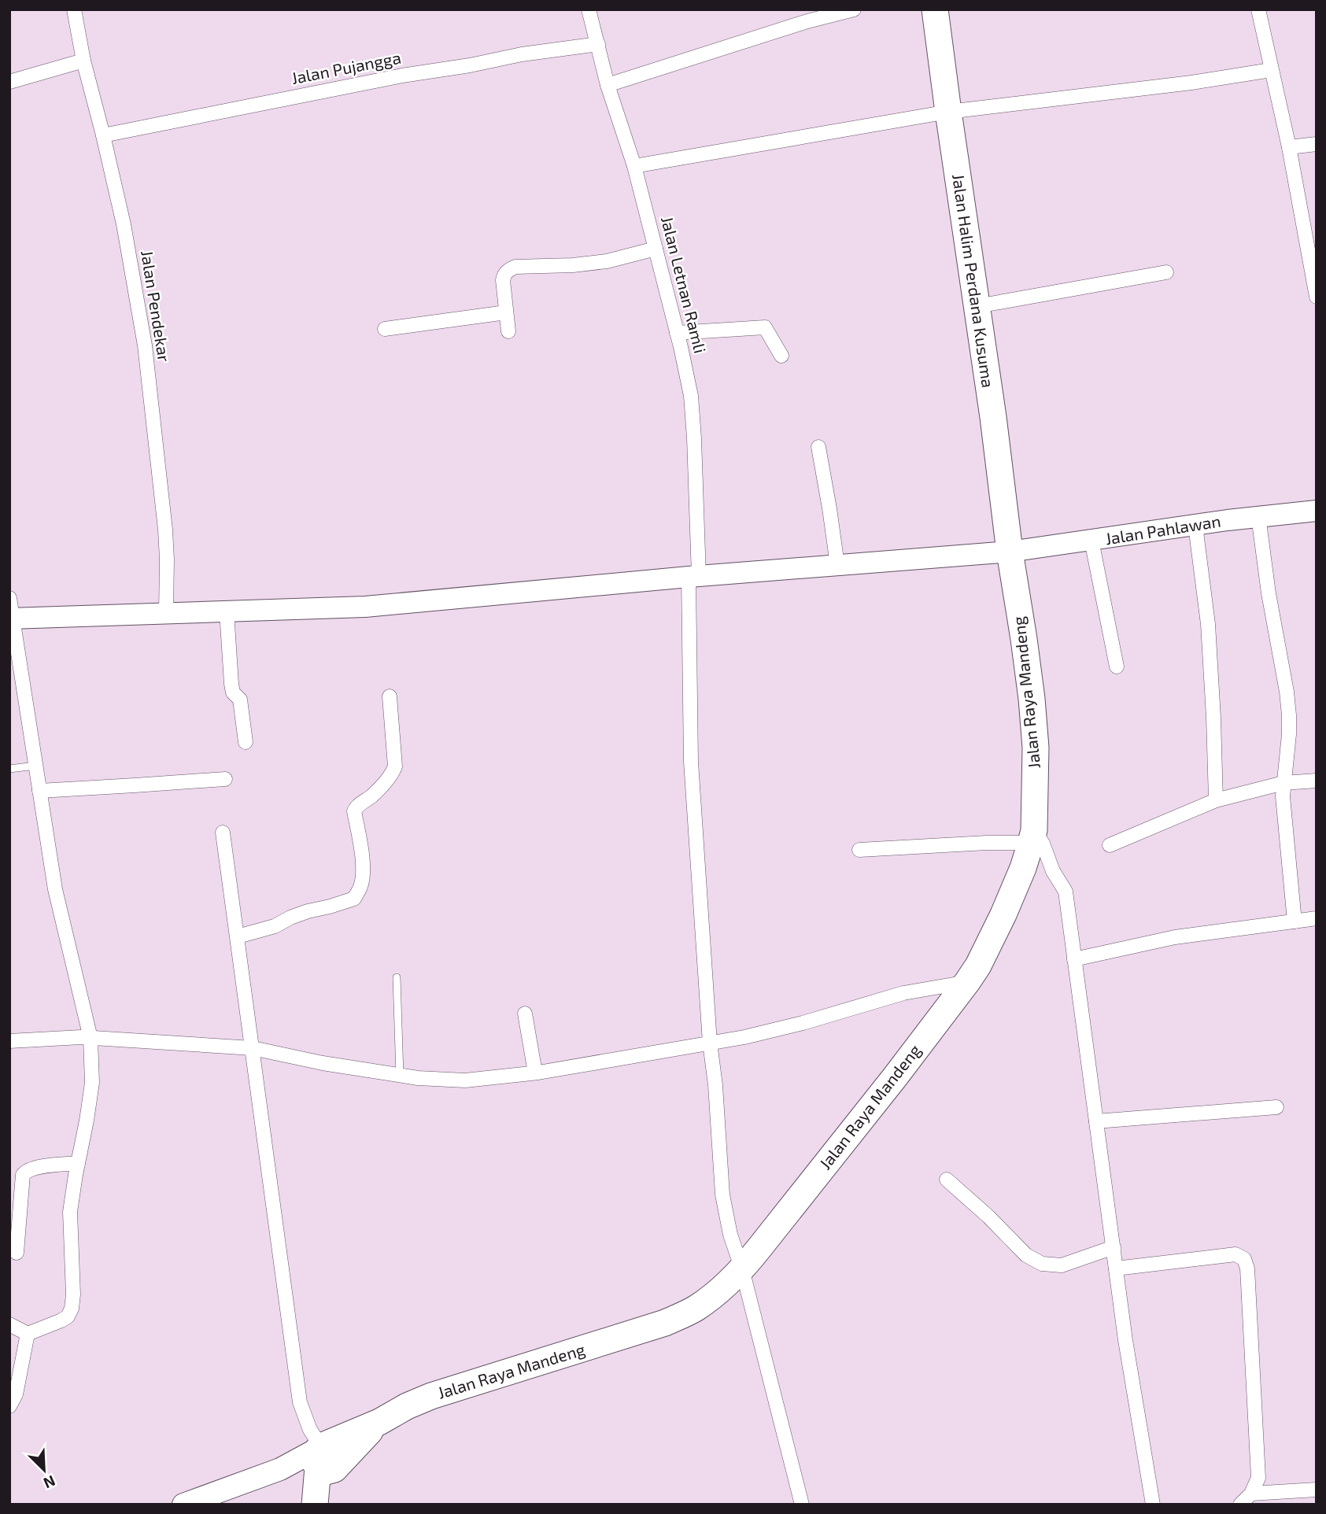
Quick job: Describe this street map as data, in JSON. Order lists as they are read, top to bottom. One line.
{"streets":{"highway":["Jalan Halim Perdana Kusuma","Jalan Raya Mandeng"],"main road":["Jalan Pahlawan"],"street":["Jalan Pujangga","Jalan Letnan Ramli","Jalan Pendekar"]},"crossings":[["Jalan Pujangga","Jalan Letnan Ramli"],["Jalan Pujangga","Jalan Pendekar"],["Jalan Halim Perdana Kusuma","Jalan Pahlawan"],["Jalan Halim Perdana Kusuma","Jalan Raya Mandeng"],["Jalan Letnan Ramli","Jalan Pahlawan"],["Jalan Letnan Ramli","Jalan Raya Mandeng"],["Jalan Pendekar","Jalan Pahlawan"],["Jalan Pahlawan","Jalan Raya Mandeng"]],"north":"bottom right"}
